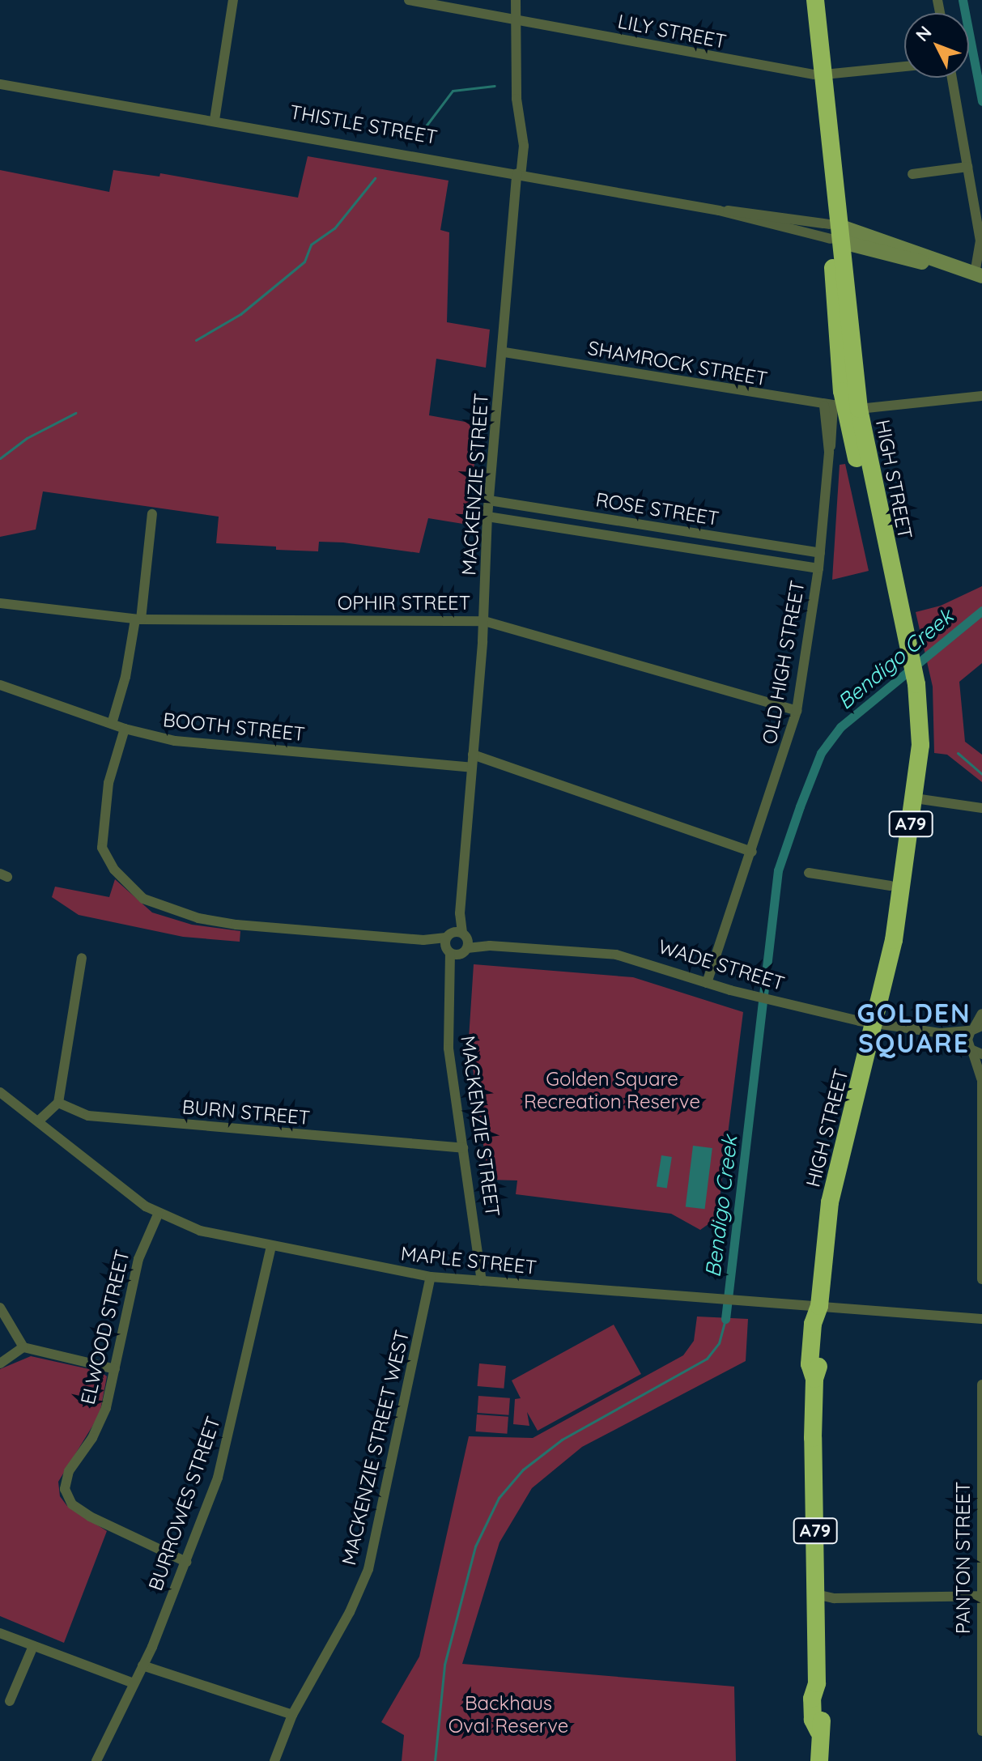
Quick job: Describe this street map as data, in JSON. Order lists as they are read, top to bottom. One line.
{"streets":{"highway":["HIGH STREET","A79"],"street":["LILY STREET","THISTLE STREET","SHAMROCK STREET","MACKENZIE STREET","ROSE STREET","OPHIR STREET","OLD HIGH STREET","BOOTH STREET","WADE STREET","BURN STREET","MAPLE STREET","ELWOOD STREET","MACKENZIE STREET WEST","BURROWES STREET","PANTON STREET"]},"crossings":[["LILY STREET","HIGH STREET"],["LILY STREET","MACKENZIE STREET"],["THISTLE STREET","HIGH STREET"],["THISTLE STREET","MACKENZIE STREET"],["SHAMROCK STREET","HIGH STREET"],["SHAMROCK STREET","MACKENZIE STREET"],["SHAMROCK STREET","OLD HIGH STREET"],["HIGH STREET","OLD HIGH STREET"],["HIGH STREET","WADE STREET"],["HIGH STREET","MAPLE STREET"],["MACKENZIE STREET","ROSE STREET"],["MACKENZIE STREET","OPHIR STREET"],["MACKENZIE STREET","BOOTH STREET"],["MACKENZIE STREET","WADE STREET"],["MACKENZIE STREET","BURN STREET"],["MACKENZIE STREET","MAPLE STREET"],["ROSE STREET","OLD HIGH STREET"],["OPHIR STREET","OLD HIGH STREET"],["OLD HIGH STREET","WADE STREET"],["BOOTH STREET","WADE STREET"],["MAPLE STREET","ELWOOD STREET"],["MAPLE STREET","MACKENZIE STREET WEST"],["MAPLE STREET","BURROWES STREET"],["ELWOOD STREET","BURROWES STREET"]],"districts":["GOLDEN SQUARE"],"water":["Bendigo Creek"],"parks":["Golden Square Recreation Reserve","Backhaus Oval Reserve"],"north":"top left"}
